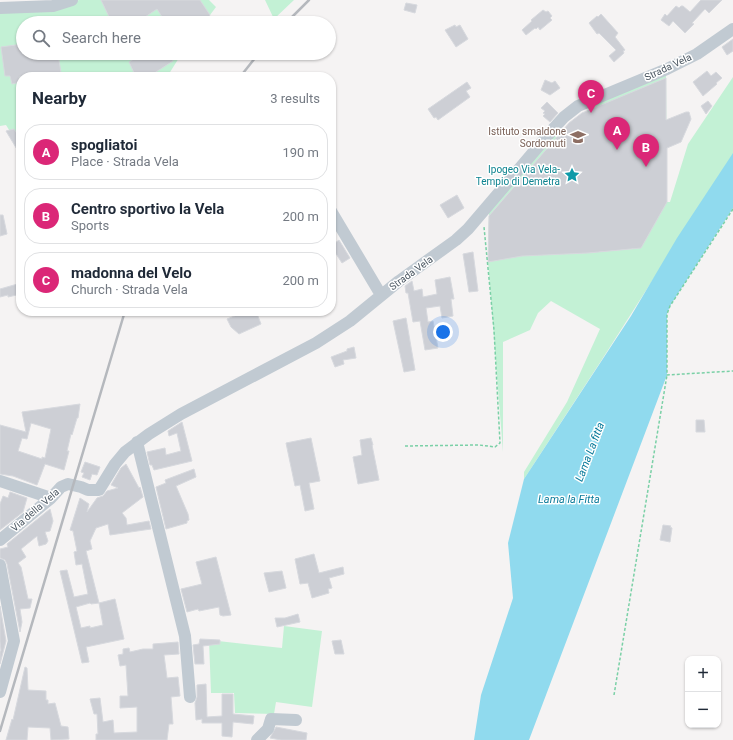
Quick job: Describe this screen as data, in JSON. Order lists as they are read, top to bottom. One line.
{"streets":{"street":["Strada Vela","Via della Vela"]},"crossings":[["Strada Vela","Via della Vela"]],"water":["Lama La fitta","Lama la Fitta"],"places":{"school or university":["Istituto smaldone Sordomuti"],"place":["Ipogeo Via Vela- Tempio di Demetra"]},"page":{"search":"Search here","heading":["Nearby","3 results"],"pins":["C","A","B"],"list":[{"mark":"A","name":"spogliatoi","note":"Place · Strada Vela","value":"190 m"},{"mark":"B","name":"Centro sportivo la Vela","note":"Sports","value":"200 m"},{"mark":"C","name":"madonna del Velo","note":"Church · Strada Vela","value":"200 m"}],"map_buttons":["+","−"]}}
